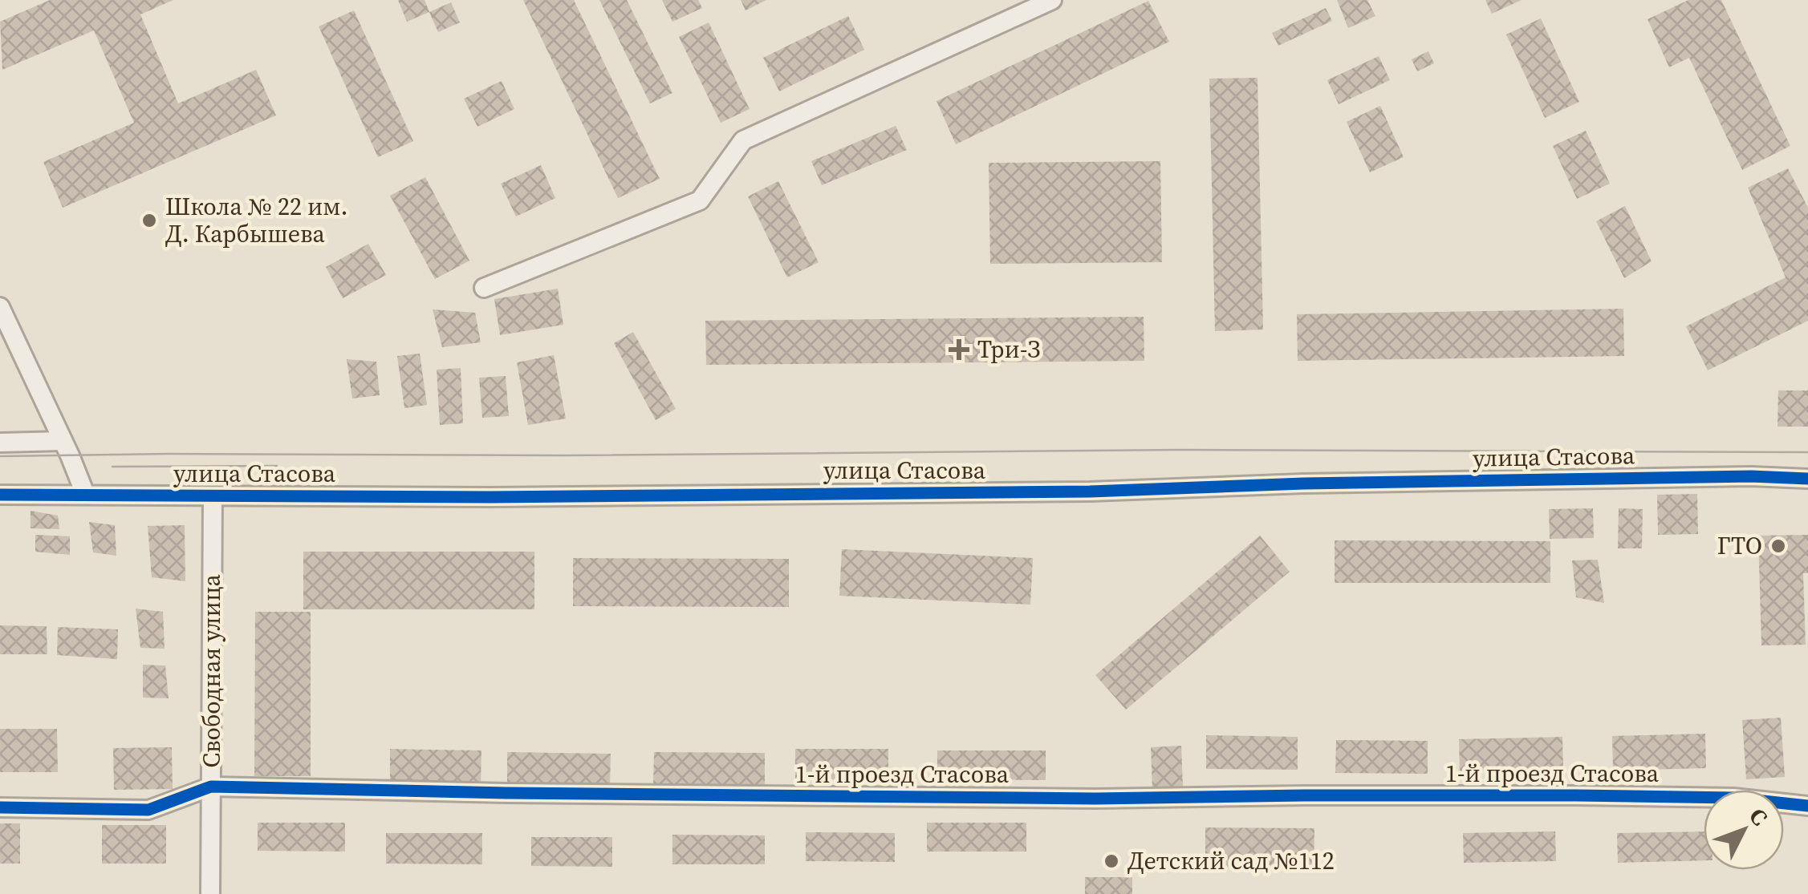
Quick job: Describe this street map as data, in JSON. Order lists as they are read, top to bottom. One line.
{"streets":{"street":["улица Стасова","Свободная улица","1-й проезд Стасова"]},"crossings":[["улица Стасова","Свободная улица"],["Свободная улица","1-й проезд Стасова"]],"places":{"other":["Школа № 22 им. Д. Карбышева","ГТО","Детский сад №112"],"health":["Три-З"]},"north":"top right"}
